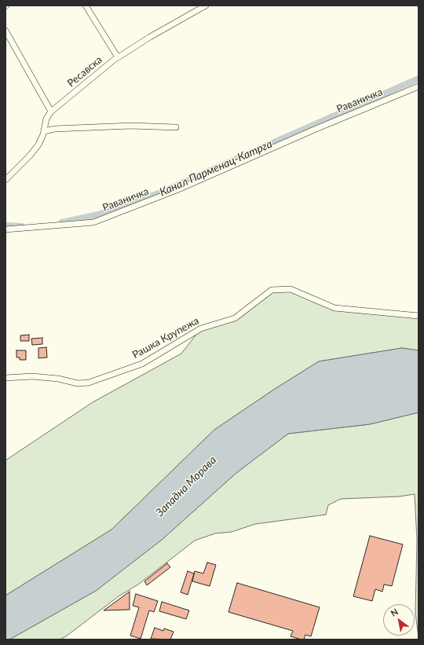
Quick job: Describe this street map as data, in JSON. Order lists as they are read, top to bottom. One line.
{"streets":{"street":["Ресавска","Раваничка","Рашка Крупежа"]},"water":["Канал Парменац-Катрга","Западна Морава"],"north":"top left"}
